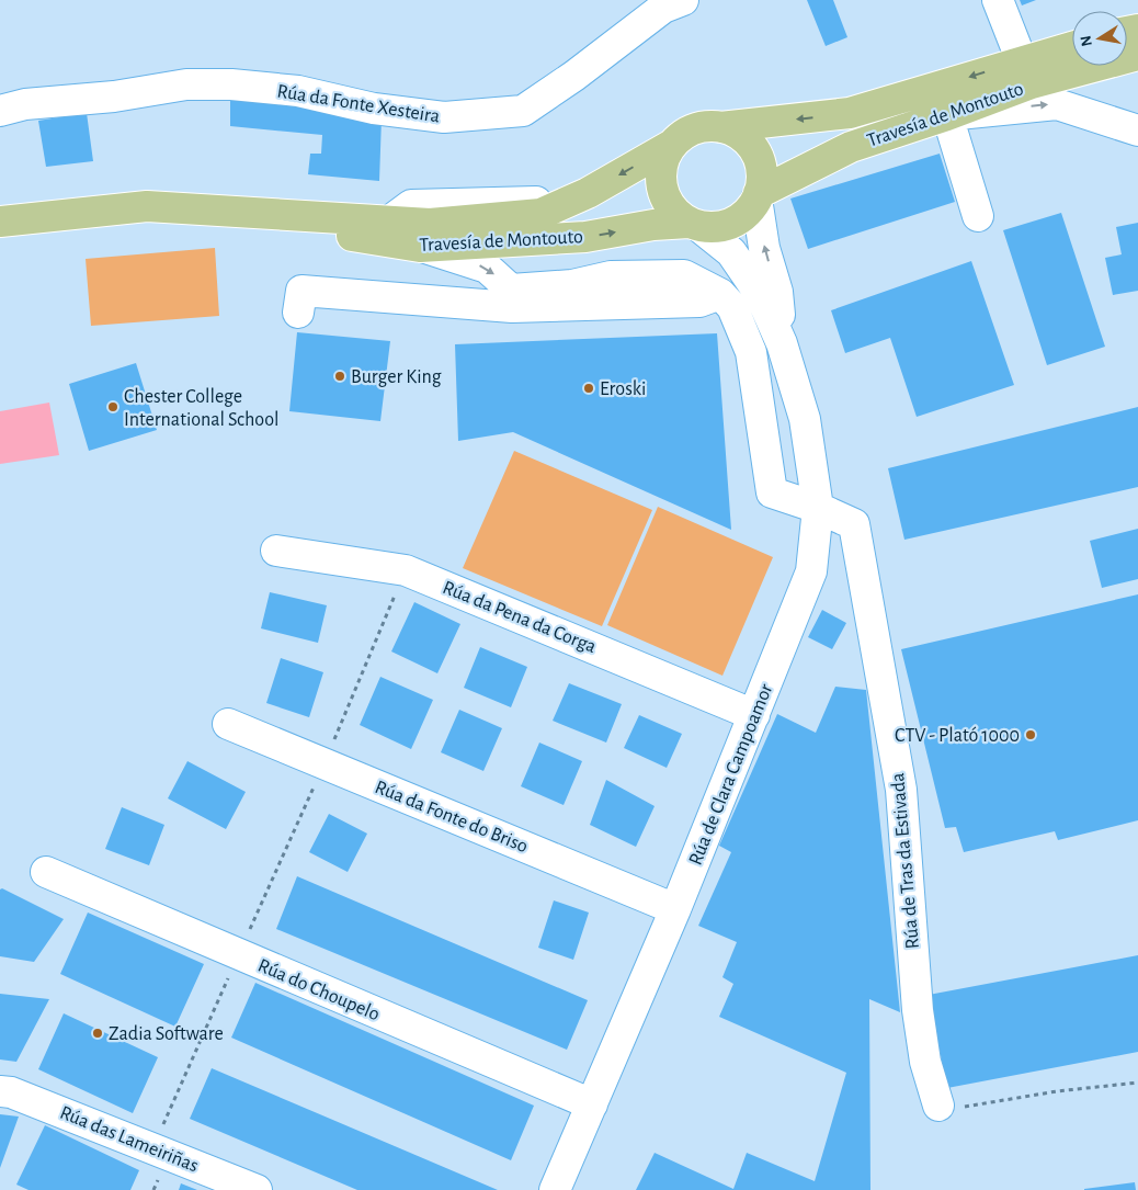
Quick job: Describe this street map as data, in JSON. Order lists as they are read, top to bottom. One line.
{"streets":{"main road":["Travesía de Montouto"],"street":["Rúa da Fonte Xesteira","Rúa da Pena da Corga","Rúa de Clara Campoamor","Rúa da Fonte do Briso","Rúa de Tras da Estivada","Rúa do Choupelo","Rúa das Lameiriñas"]},"crossings":[["Rúa da Pena da Corga","Rúa de Clara Campoamor"],["Rúa de Clara Campoamor","Rúa da Fonte do Briso"],["Rúa de Clara Campoamor","Rúa de Tras da Estivada"],["Rúa de Clara Campoamor","Rúa do Choupelo"]],"places":["Burger King","Eroski","Chester College International School","CTV - Plató 1000","Zadia Software"],"north":"left"}
